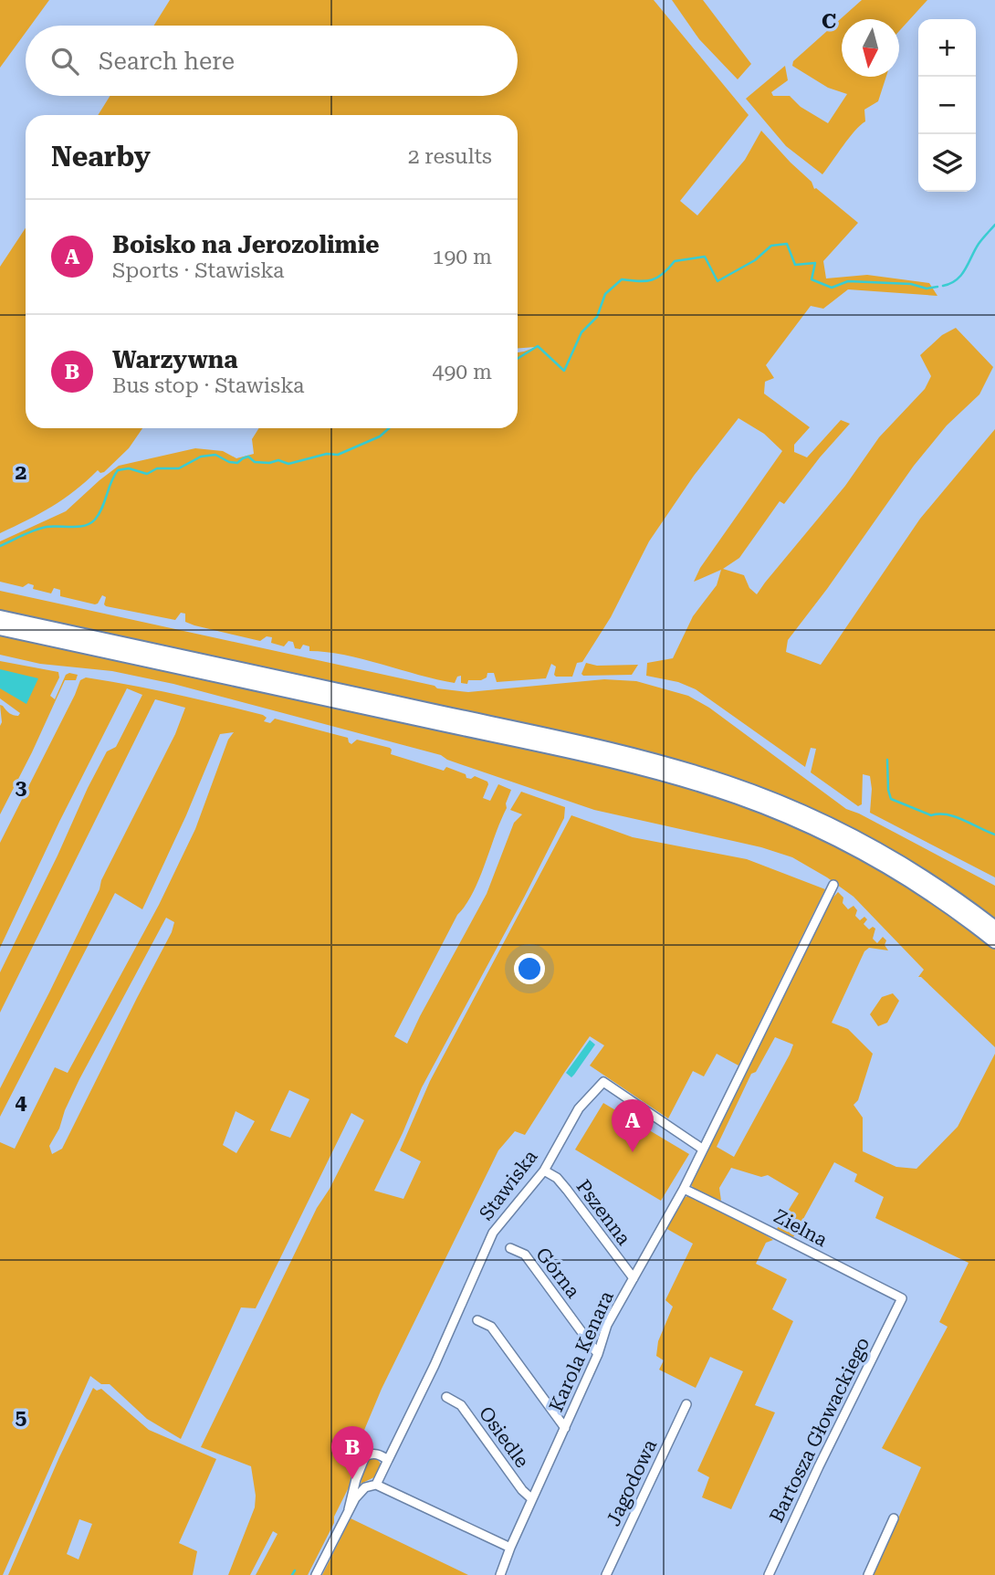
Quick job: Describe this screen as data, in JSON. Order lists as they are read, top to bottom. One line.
{"streets":{"street":["Stawiska","Pszenna","Zielna","Górna","Karola Kenara","Bartosza Głowackiego","Osiedle","Jagodowa"]},"crossings":[["Stawiska","Pszenna"],["Stawiska","Karola Kenara"],["Pszenna","Karola Kenara"],["Zielna","Karola Kenara"],["Zielna","Bartosza Głowackiego"],["Górna","Karola Kenara"],["Karola Kenara","Osiedle"]],"north":"bottom","page":{"map_buttons":["+","−"],"search":"Search here","heading":["Nearby","2 results"],"list":[{"mark":"A","name":"Boisko na Jerozolimie","note":"Sports · Stawiska","value":"190 m"},{"mark":"B","name":"Warzywna","note":"Bus stop · Stawiska","value":"490 m"}],"pins":["A","B"]},"grid":{"columns":["C"],"rows":["2","3","4","5"]}}
